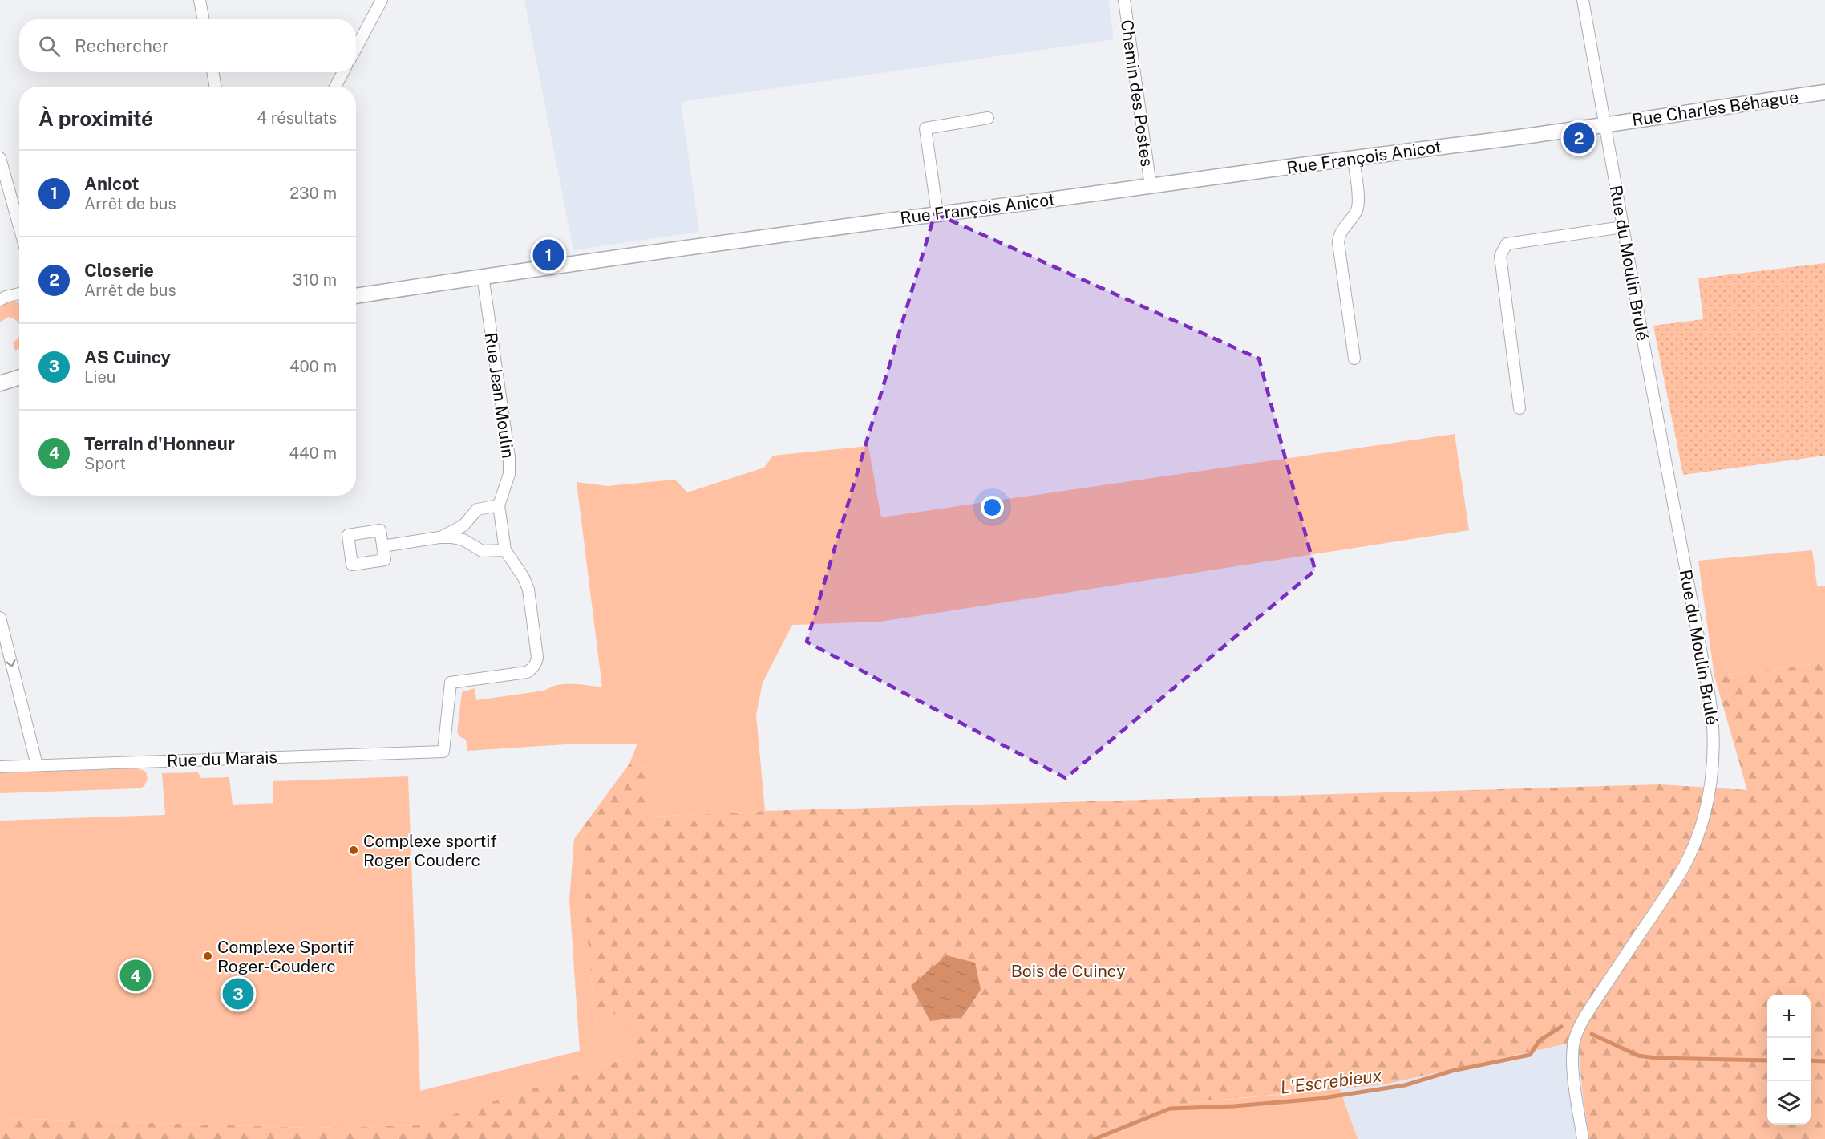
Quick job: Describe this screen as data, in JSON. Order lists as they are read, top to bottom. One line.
{"streets":{"street":["Chemin des Postes","Rue Charles Béhague","Rue François Anicot","Rue du Moulin Brulé","Rue Jean Moulin","Rue du Marais"]},"crossings":[["Chemin des Postes","Rue François Anicot"],["Rue Charles Béhague","Rue François Anicot"],["Rue Charles Béhague","Rue du Moulin Brulé"],["Rue François Anicot","Rue du Moulin Brulé"],["Rue François Anicot","Rue Jean Moulin"],["Rue Jean Moulin","Rue du Marais"]],"water":["L'Escrebieux"],"parks":["Bois de Cuincy"],"places":["Complexe sportif Roger Couderc","Complexe Sportif Roger-Couderc"],"page":{"search":"Rechercher","heading":["À proximité","4 résultats"],"pins":["2","1","4","3"],"list":[{"mark":"1","name":"Anicot","note":"Arrêt de bus","value":"230 m"},{"mark":"2","name":"Closerie","note":"Arrêt de bus","value":"310 m"},{"mark":"3","name":"AS Cuincy","note":"Lieu","value":"400 m"},{"mark":"4","name":"Terrain d'Honneur","note":"Sport","value":"440 m"}],"map_buttons":["+","−"]}}
